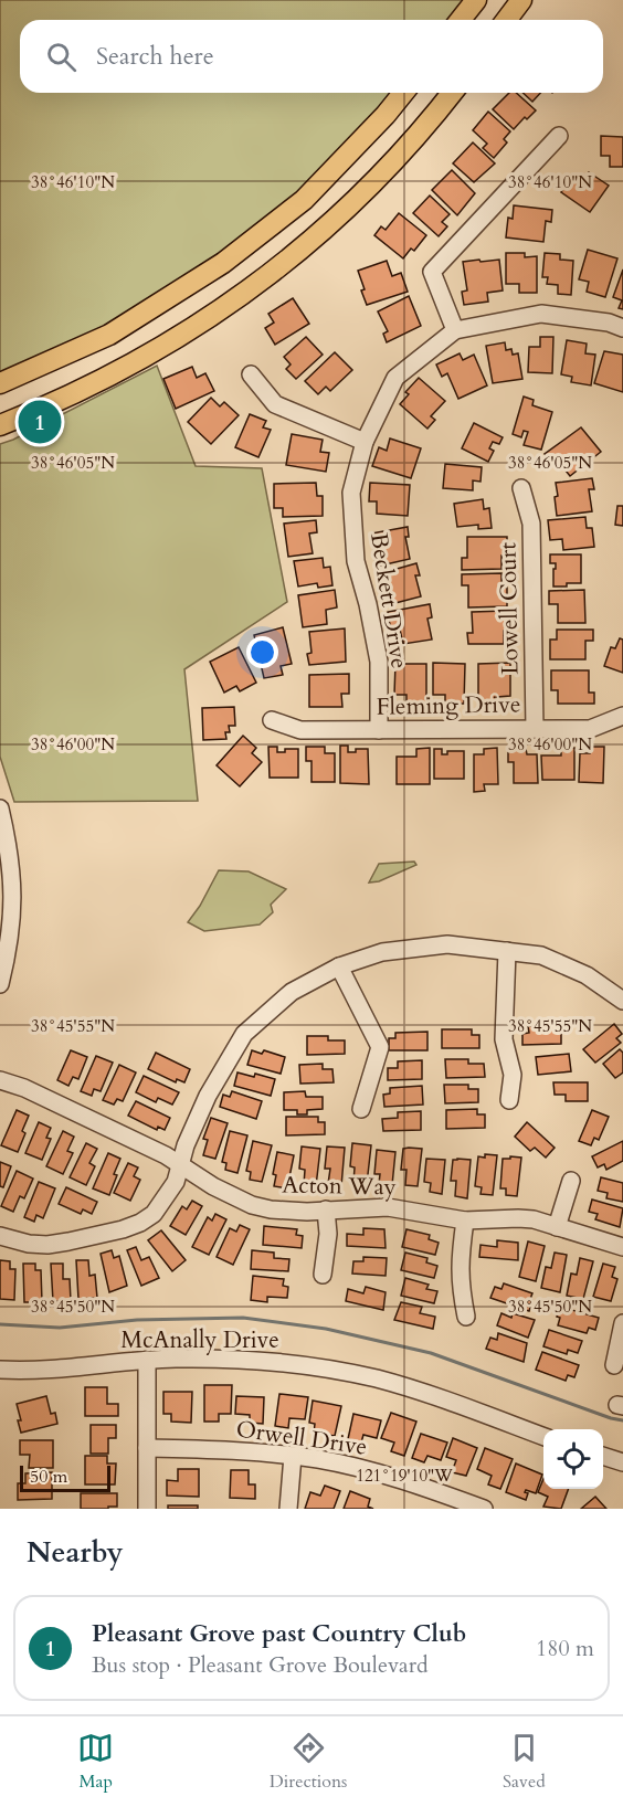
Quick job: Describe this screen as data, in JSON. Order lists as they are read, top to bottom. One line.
{"streets":{"street":["Beckett Drive","Lowell Court","Fleming Drive","Acton Way","McAnally Drive","Orwell Drive"]},"crossings":[["Beckett Drive","Fleming Drive"],["Lowell Court","Fleming Drive"]],"scale_bar":"50 m","page":{"search":"Search here","pins":"1","scale":"50 m","heading":"Nearby","list":[{"mark":"1","name":"Pleasant Grove past Country Club","note":"Bus stop · Pleasant Grove Boulevard","value":"180 m"}],"nav":["Map","Directions","Saved"]},"coordinates":["38°46'10\"N","38°46'05\"N","38°46'00\"N","38°45'55\"N","38°45'50\"N","121°19'10\"W"]}
